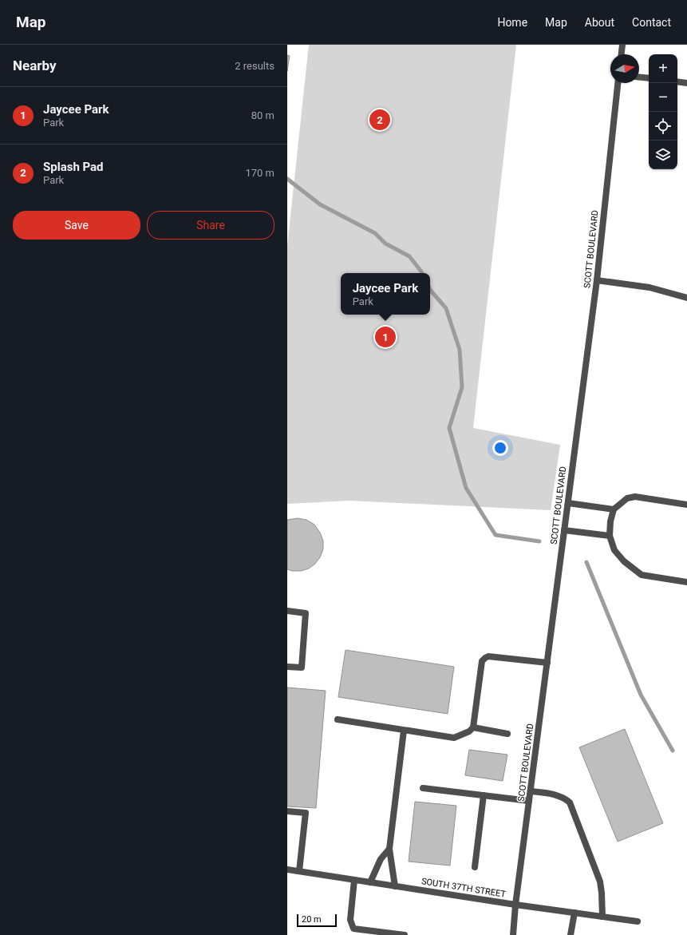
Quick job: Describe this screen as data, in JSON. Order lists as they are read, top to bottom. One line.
{"streets":{"street":["SCOTT BOULEVARD","SOUTH 37TH STREET"]},"crossings":[["SCOTT BOULEVARD","SOUTH 37TH STREET"]],"scale_bar":"20 m","north":"right","page":{"header":"Map","nav":["Home","Map","About","Contact"],"heading":["Nearby","2 results"],"map_buttons":["+","−"],"list":[{"mark":"1","name":"Jaycee Park","note":"Park","value":"80 m"},{"mark":"2","name":"Splash Pad","note":"Park","value":"170 m"}],"pins":["2","1"],"buttons":["Save","Share"],"popup":["Jaycee Park","Park"],"scale":"20 m"}}
